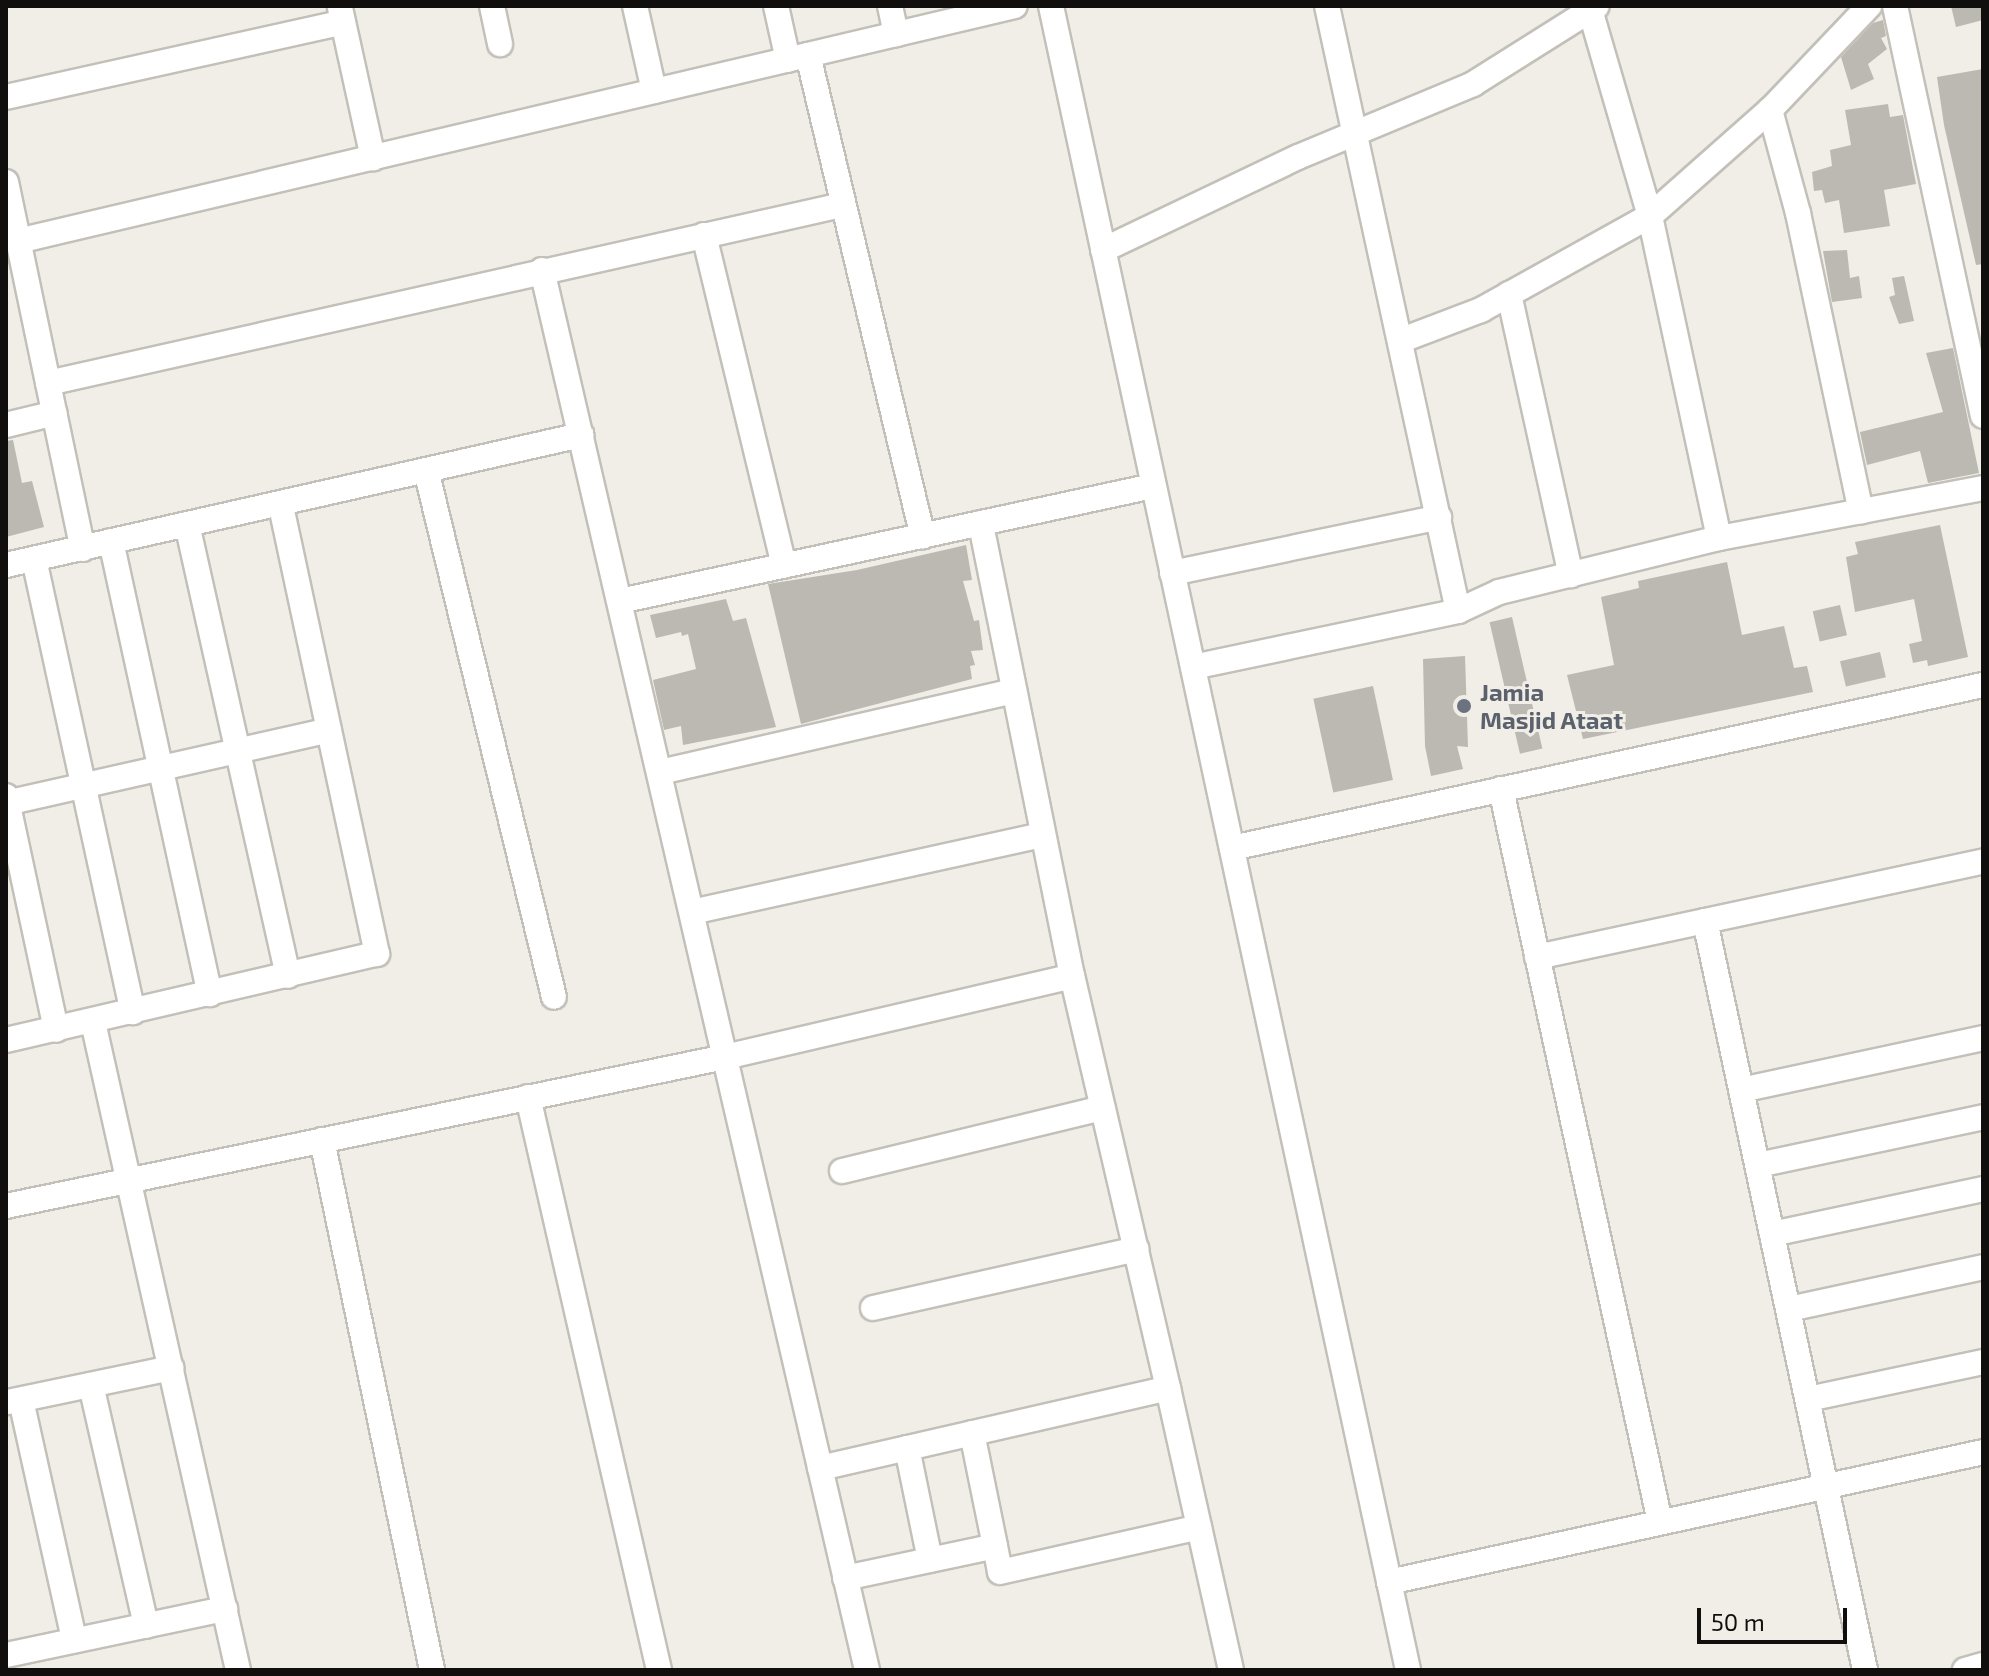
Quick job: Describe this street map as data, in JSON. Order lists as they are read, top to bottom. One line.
{"places":["Jamia Masjid Ataat"],"scale_bar":"50 m"}
